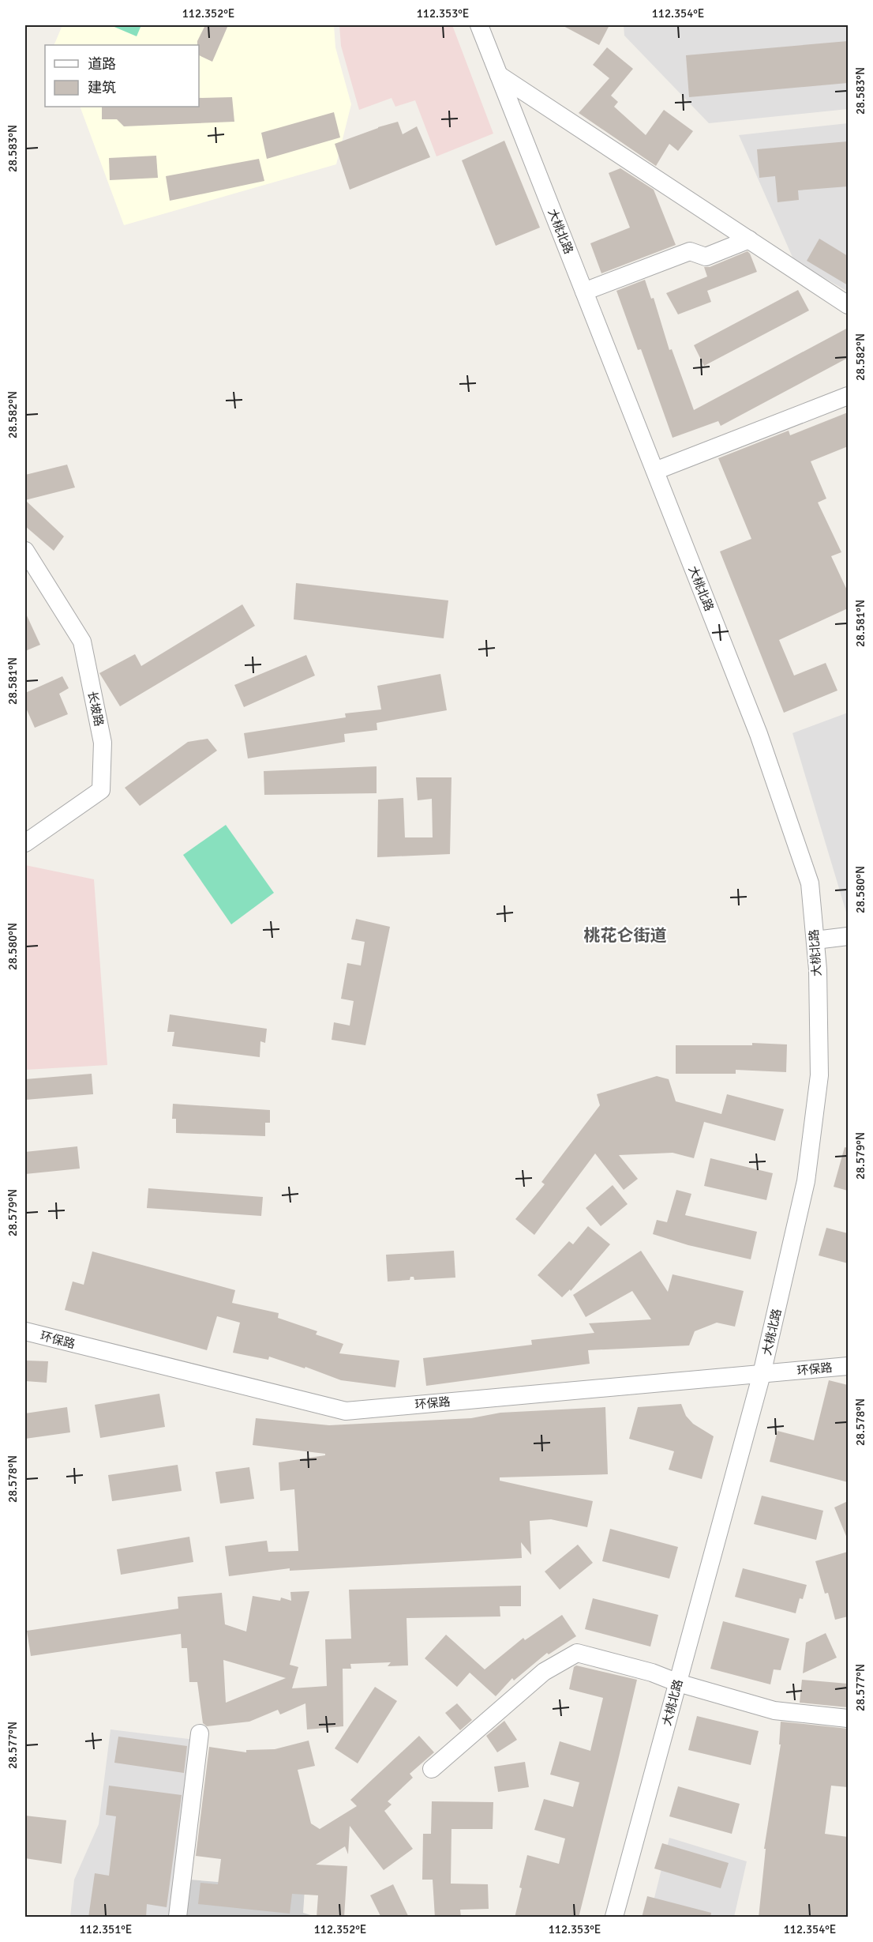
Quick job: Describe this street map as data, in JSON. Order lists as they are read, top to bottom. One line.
{"streets":{"street":["大桃北路","长坡路","环保路"]},"crossings":[["大桃北路","环保路"]],"districts":["桃花仑街道"],"legend":["道路","建筑"],"coordinates":["112.352°E","112.353°E","112.354°E","28.583°N","28.582°N","28.581°N","28.580°N","28.579°N","28.578°N","28.577°N","112.351°E"]}
